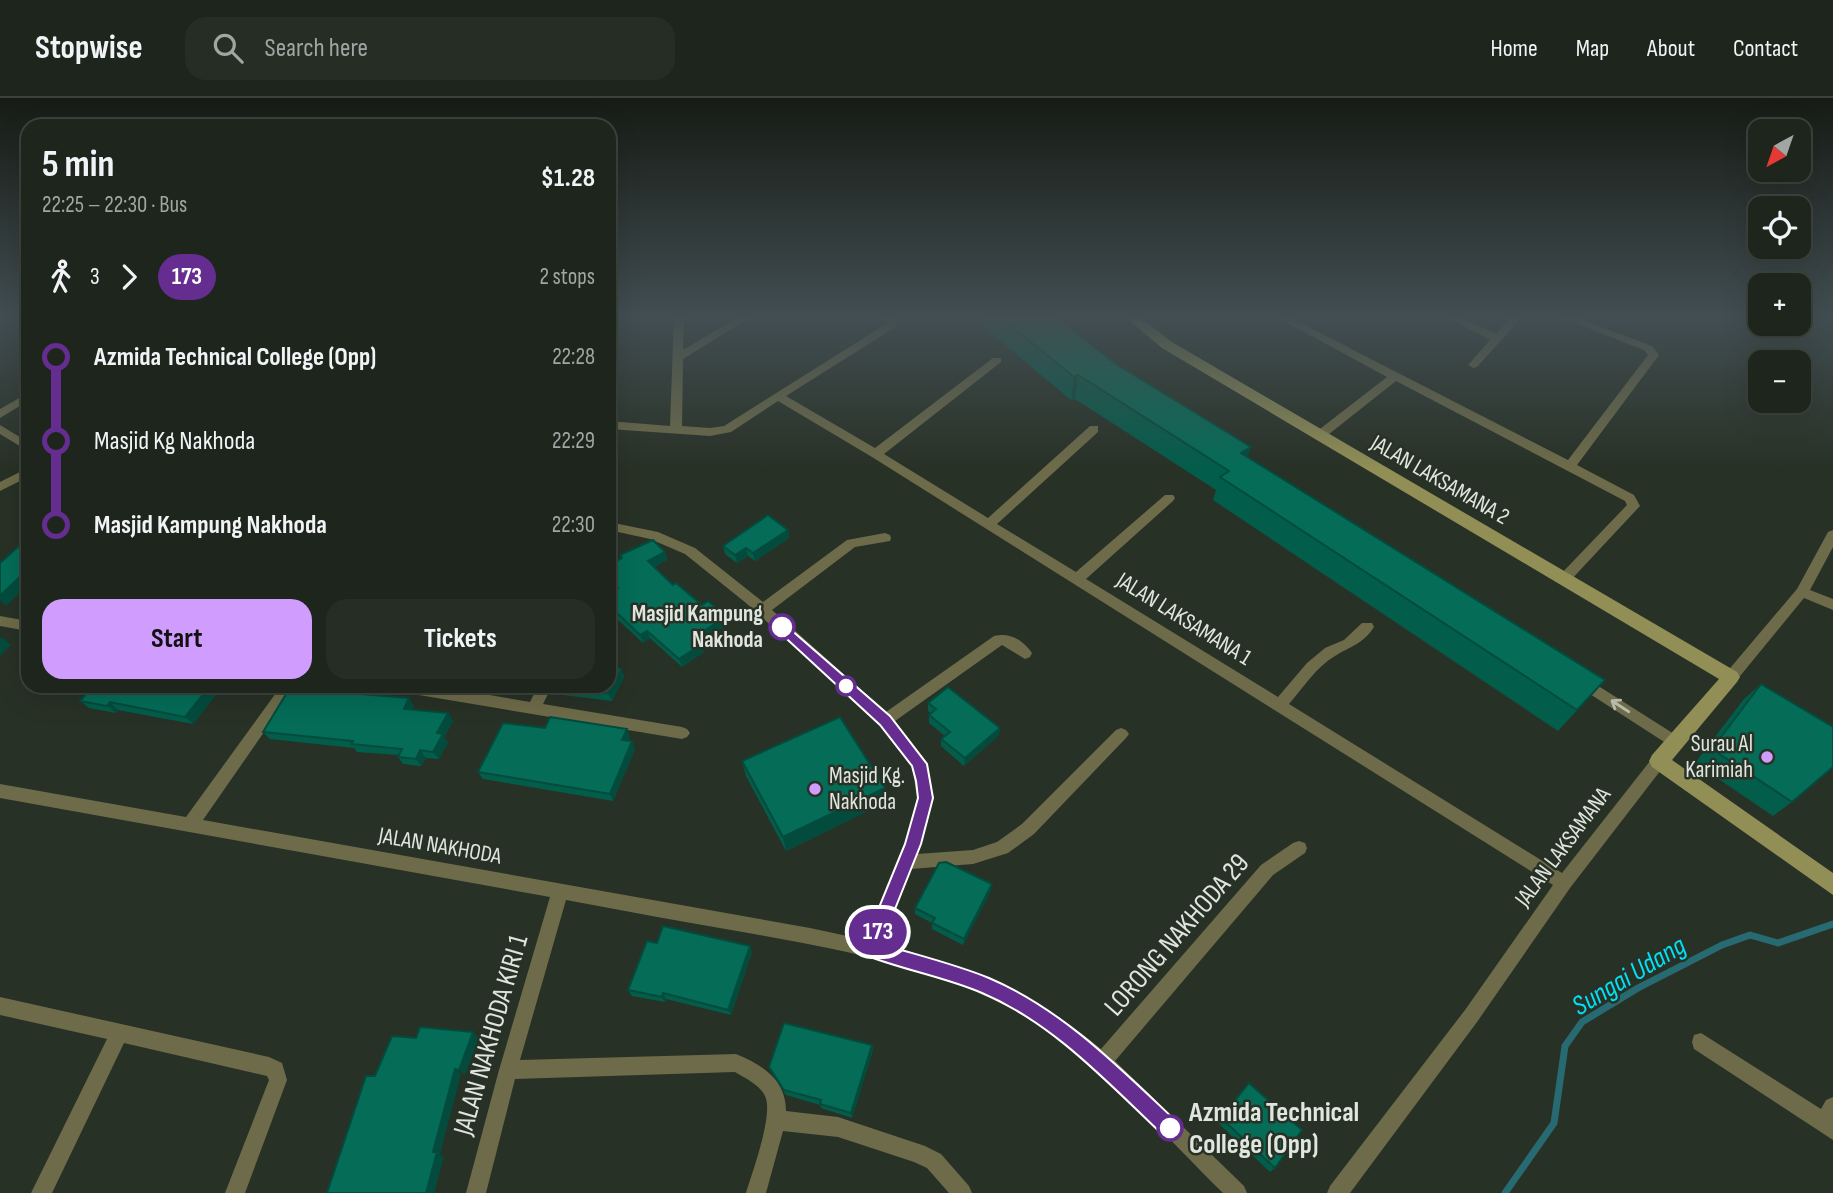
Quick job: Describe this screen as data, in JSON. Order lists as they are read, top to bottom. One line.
{"streets":{"street":["JALAN LAKSAMANA 2","JALAN LAKSAMANA 1","JALAN NAKHODA","JALAN LAKSAMANA","LORONG NAKHODA 29","JALAN NAKHODA KIRI 1"]},"crossings":[["JALAN LAKSAMANA 2","JALAN LAKSAMANA"],["JALAN LAKSAMANA 1","JALAN LAKSAMANA"],["JALAN NAKHODA","LORONG NAKHODA 29"],["JALAN NAKHODA","JALAN NAKHODA KIRI 1"]],"water":["Sungai Udang"],"places":["Masjid Kampung Nakhoda","Surau Al Karimiah","Masjid Kg. Nakhoda","Azmida Technical College (Opp)"],"lines":["bus line 173"],"north":"bottom left","page":{"header":"Stopwise","search":"Search here","nav":["Home","Map","About","Contact"],"on_map":"173","map_buttons":["+","−"],"heading":["5 min","22:25 – 22:30 · Bus","$1.28"],"legs":["3","173","2 stops"],"list":[{"name":"Azmida Technical College (Opp)","value":"22:28"},{"name":"Masjid Kg Nakhoda","value":"22:29"},{"name":"Masjid Kampung Nakhoda","value":"22:30"}],"buttons":["Start","Tickets"]}}
